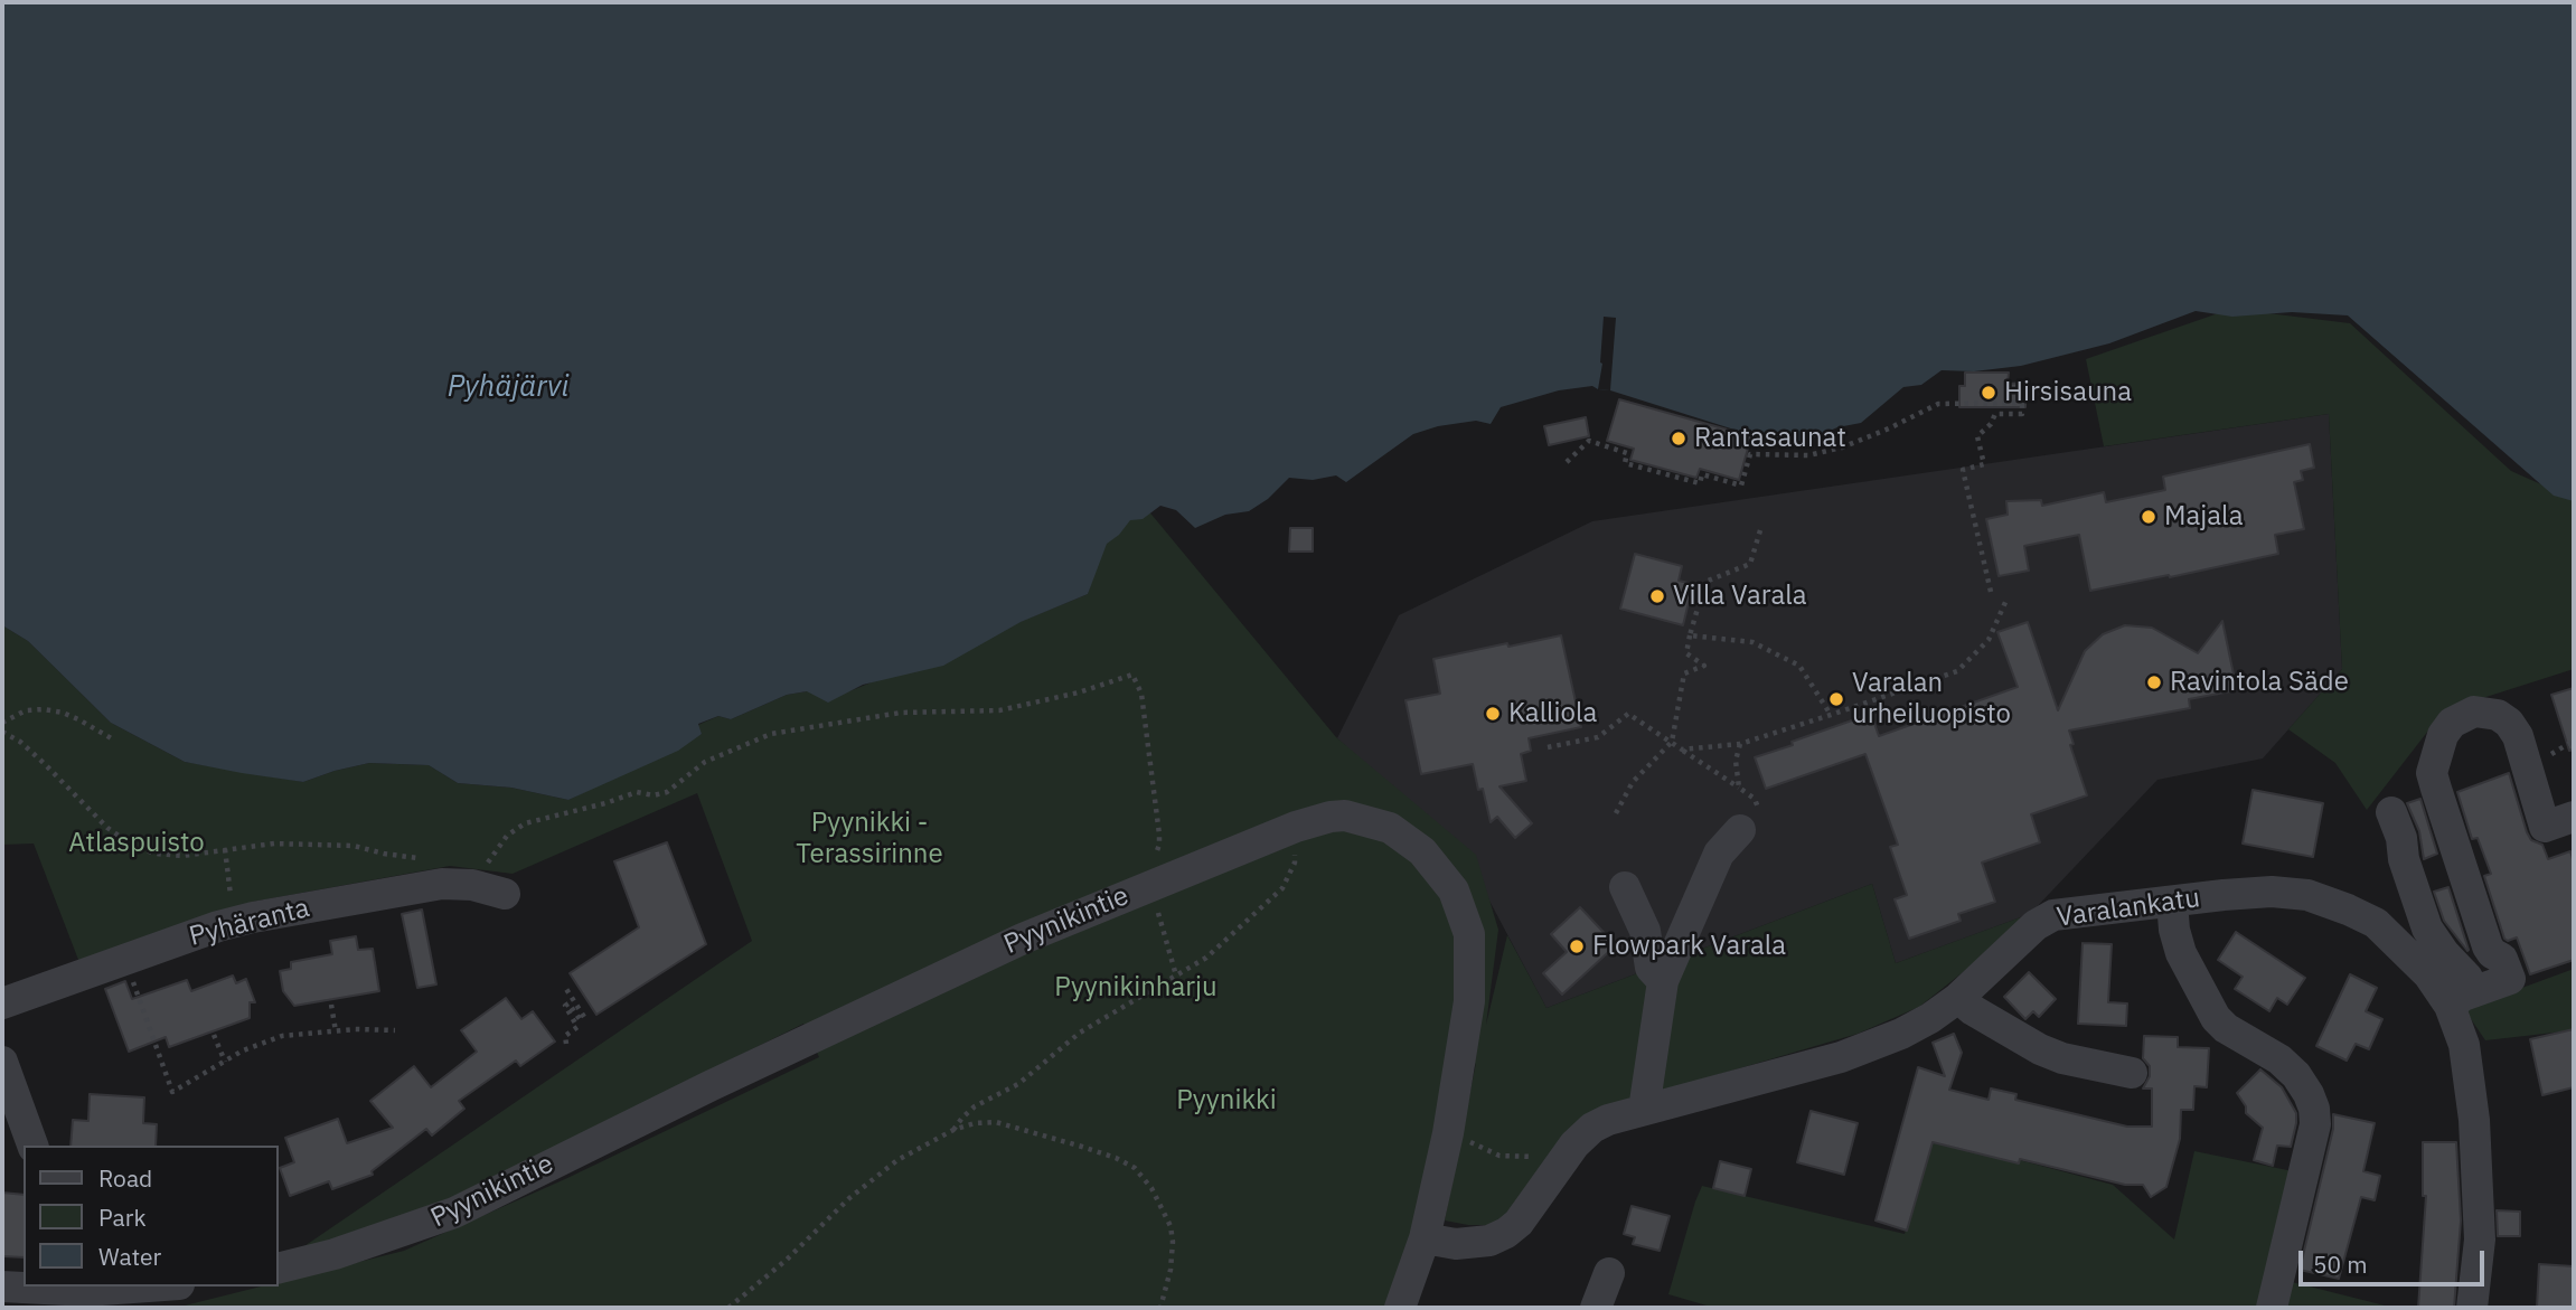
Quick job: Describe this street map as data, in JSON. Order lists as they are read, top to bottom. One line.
{"streets":{"street":["Varalankatu","Pyynikintie","Pyhäranta"]},"crossings":[["Varalankatu","Pyynikintie"]],"water":["Pyhäjärvi"],"parks":["Pyynikki - Terassirinne","Atlaspuisto","Pyynikinharju","Pyynikki"],"places":["Hirsisauna","Rantasaunat","Majala","Villa Varala","Ravintola Säde","Varalan urheiluopisto","Kalliola","Flowpark Varala"],"legend":["Road","Park","Water"],"scale_bar":"50 m"}
